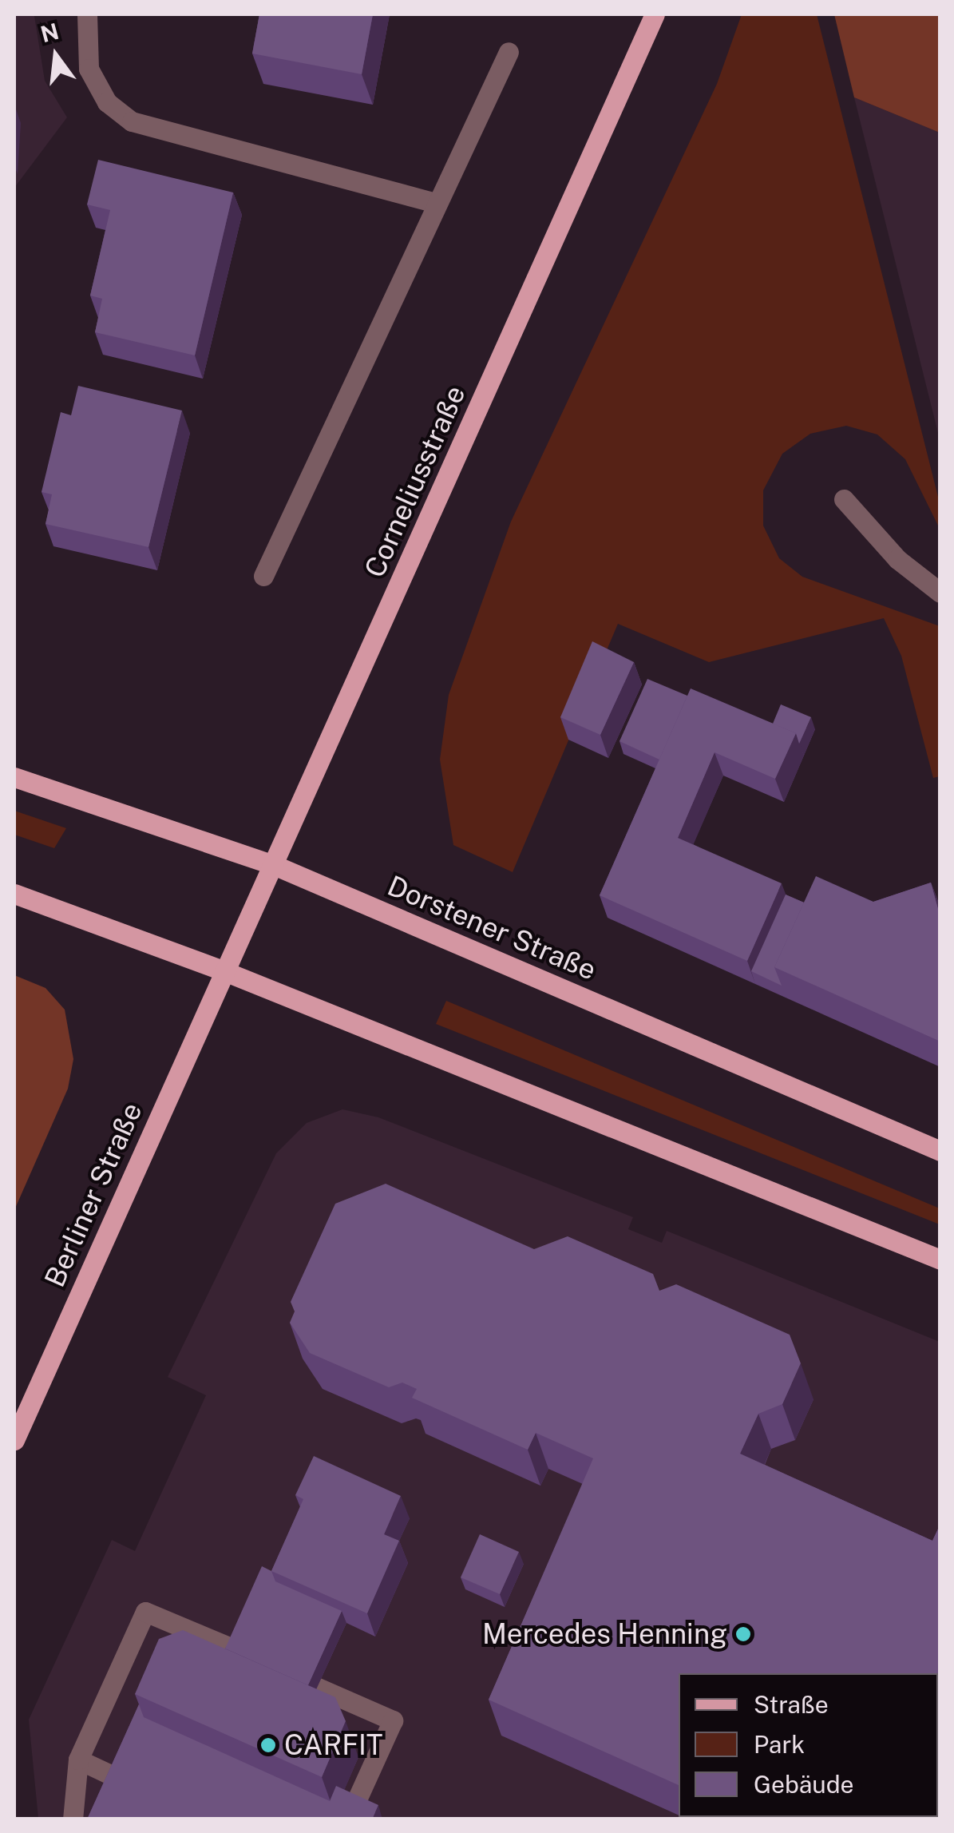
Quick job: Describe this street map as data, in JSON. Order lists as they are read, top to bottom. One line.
{"streets":{"main road":["Corneliusstraße","Dorstener Straße","Berliner Straße"]},"crossings":[["Corneliusstraße","Dorstener Straße"],["Corneliusstraße","Berliner Straße"]],"places":["Mercedes Henning","CARFIT"],"legend":["Straße","Park","Gebäude"],"north":"top"}
